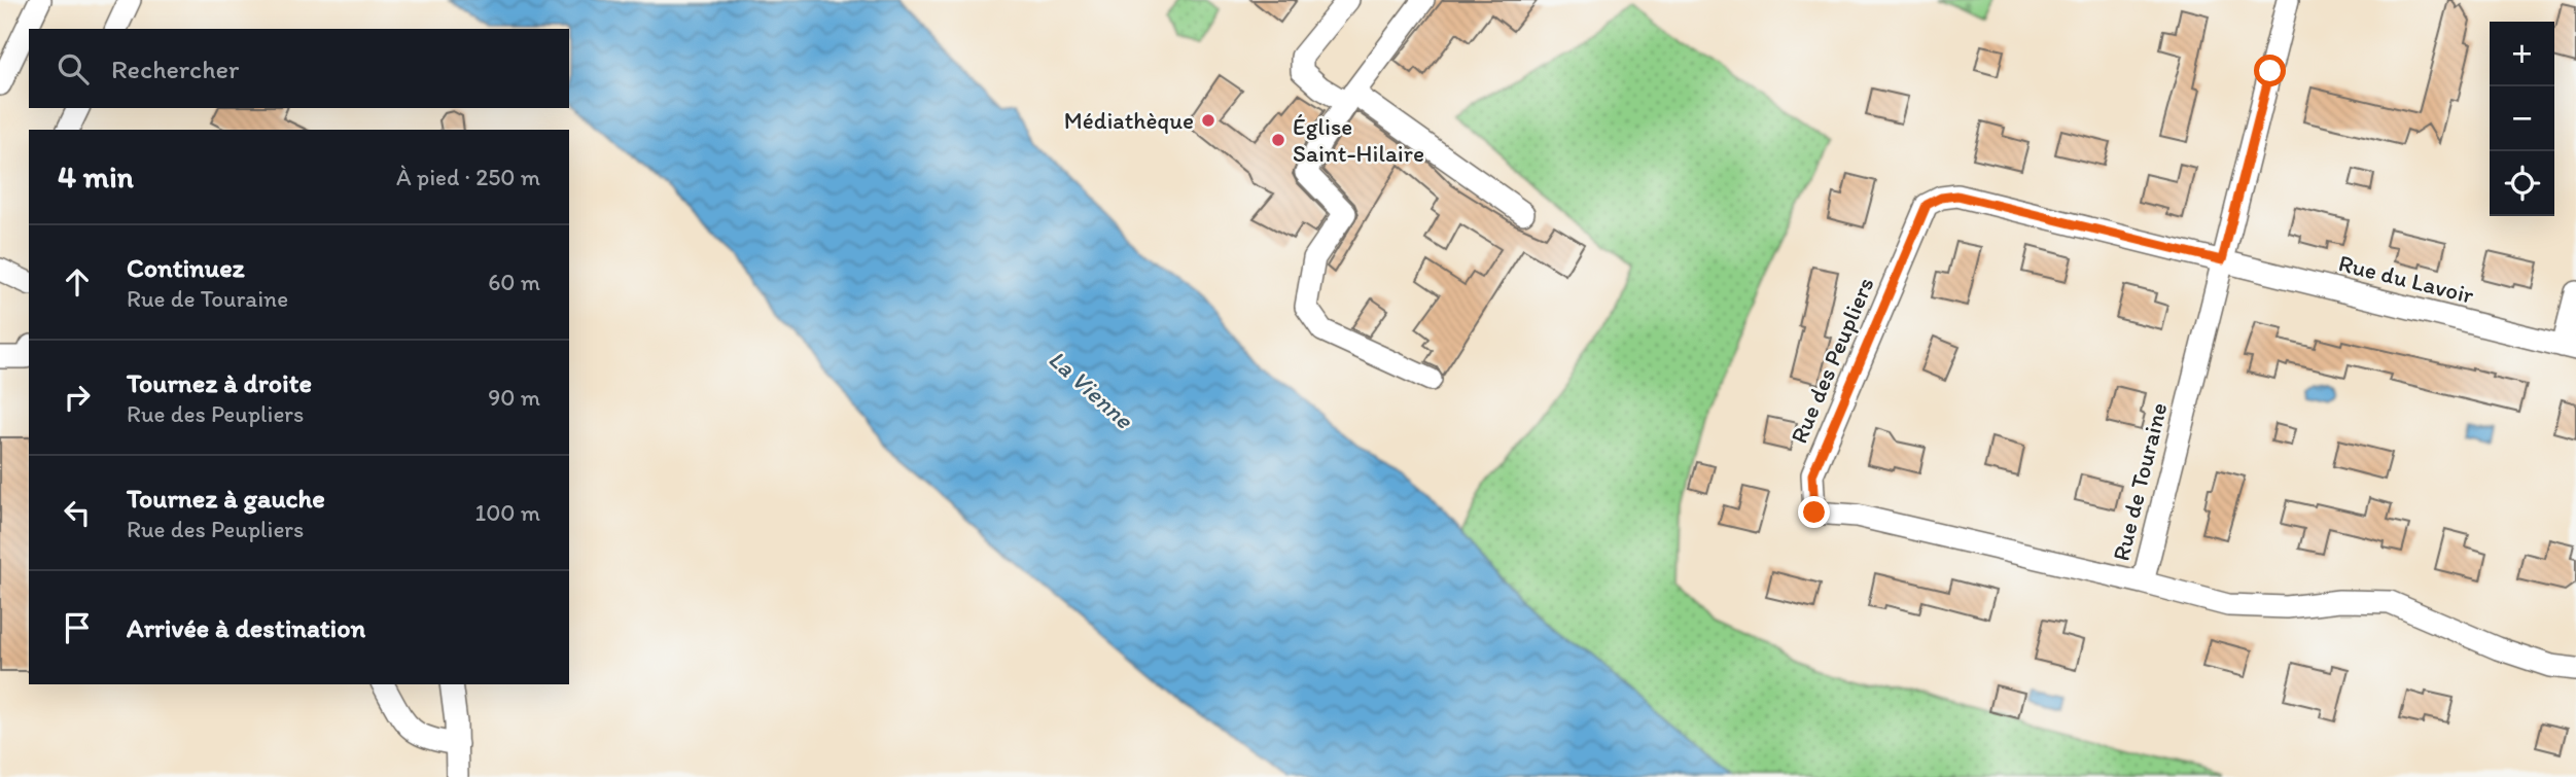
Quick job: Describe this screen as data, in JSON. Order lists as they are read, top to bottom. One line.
{"streets":{"street":["Rue du Lavoir","Rue des Peupliers","Rue de Touraine"]},"crossings":[["Rue du Lavoir","Rue des Peupliers"],["Rue du Lavoir","Rue de Touraine"],["Rue des Peupliers","Rue de Touraine"]],"water":["La Vienne"],"places":["Médiathèque","Église Saint-Hilaire"],"page":{"map_buttons":["+","−"],"search":"Rechercher","heading":["4 min","À pied · 250 m"],"list":[["Continuez","Rue de Touraine","60 m"],["Tournez à droite","Rue des Peupliers","90 m"],["Tournez à gauche","Rue des Peupliers","100 m"],"Arrivée à destination"]}}
